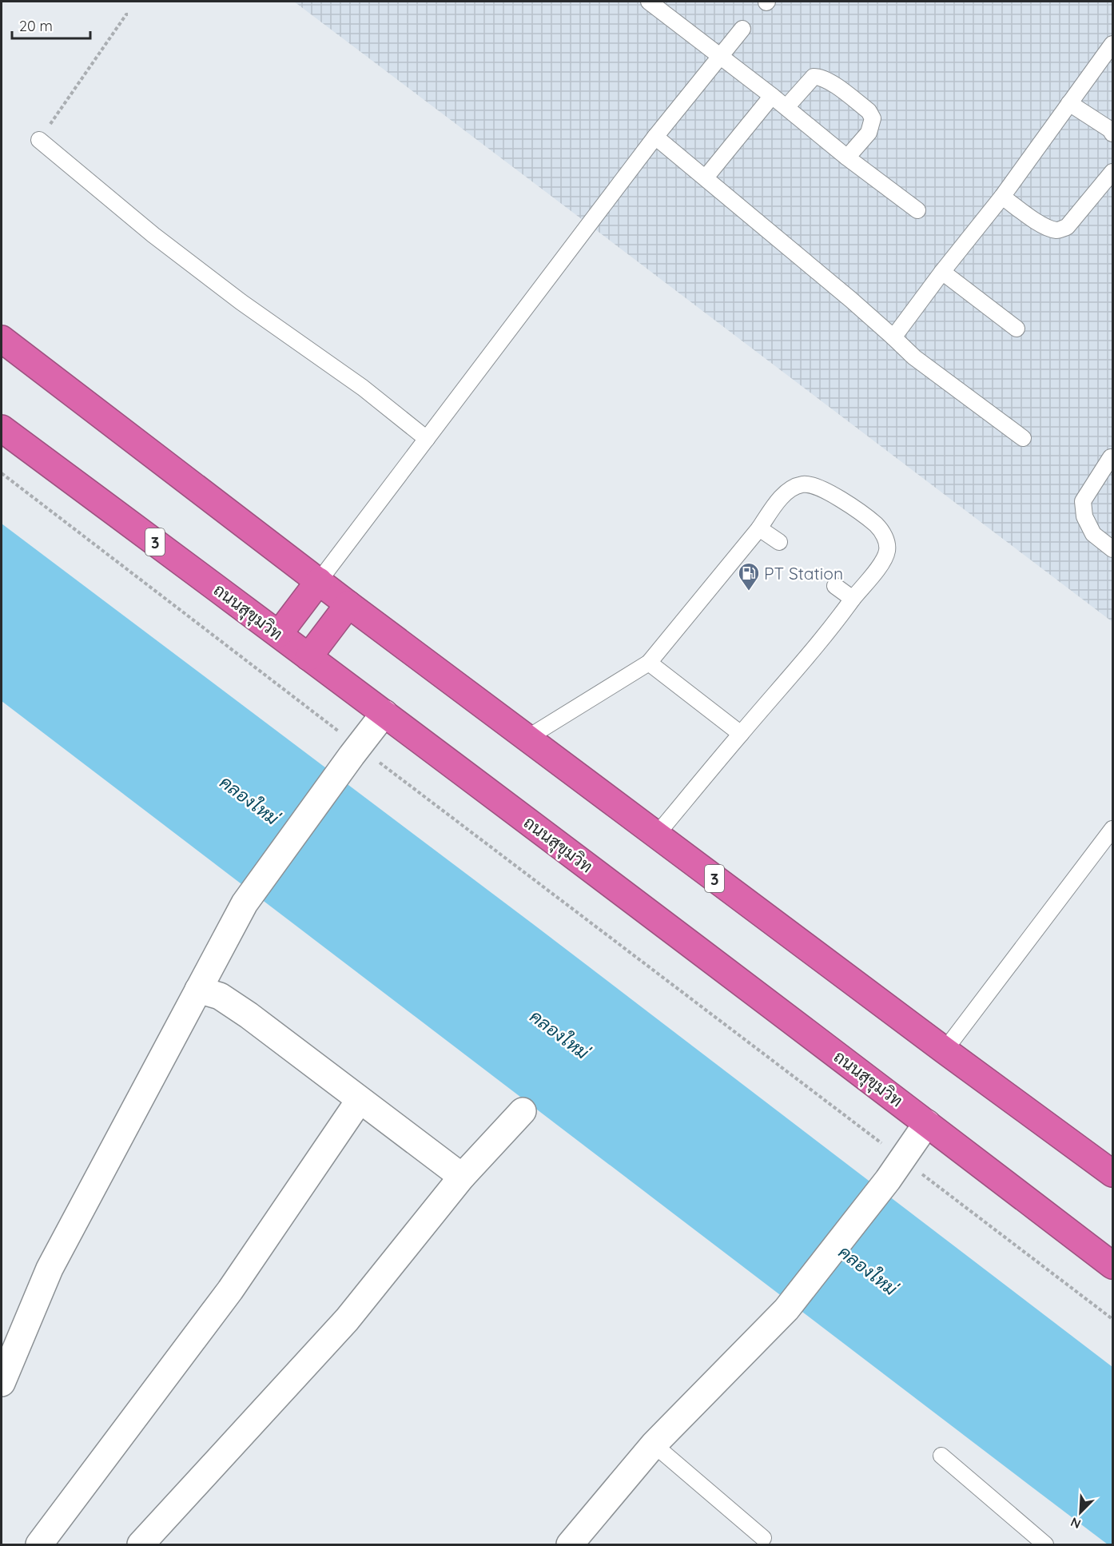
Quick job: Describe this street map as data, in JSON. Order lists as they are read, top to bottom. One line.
{"streets":{"highway":["3","ถนนสุขุมวิท"]},"water":["คลองใหม่"],"places":{"fuel station":["PT Station"]},"scale_bar":"20 m","north":"bottom left"}
